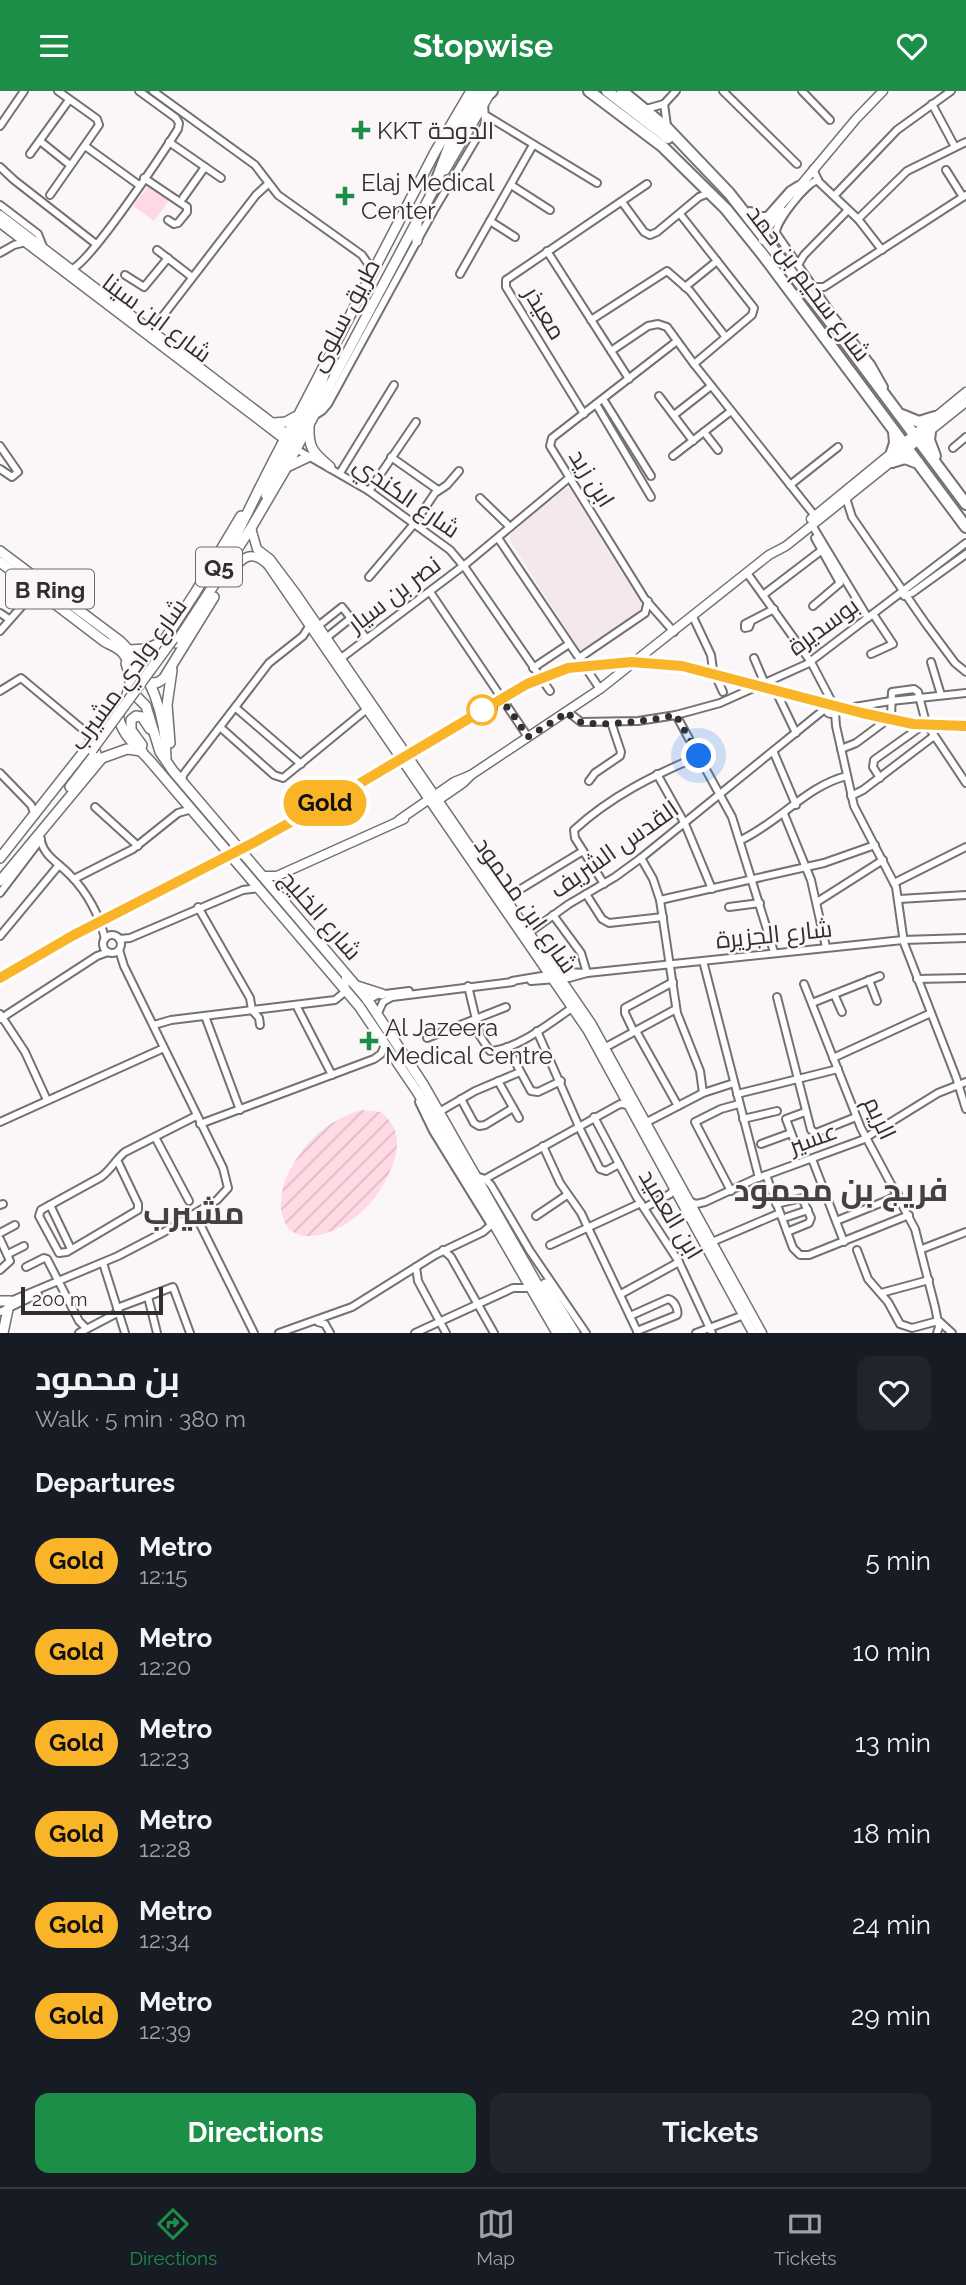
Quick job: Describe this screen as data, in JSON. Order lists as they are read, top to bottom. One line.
{"streets":{"highway":["شارع سحيم بن حمد"],"main road":["طريق سلوى","Q5","B Ring","شارع وادي مشيرب","شارع الخليج"],"street":["معيذر","شارع ابن سينا","ابن زيد","شارع الكندي","نصر بن سيار","بوسديرة","القدس الشريف","شارع ابن محمود","شارع الجزيرة","الريم","عسير","ابن العميد"]},"crossings":[["معيذر","ابن زيد"],["طريق سلوى","شارع ابن سينا"],["طريق سلوى","شارع الكندي"],["طريق سلوى","شارع وادي مشيرب"],["شارع ابن سينا","شارع الكندي"],["شارع ابن سينا","شارع وادي مشيرب"],["ابن زيد","نصر بن سيار"],["شارع الكندي","نصر بن سيار"],["شارع الكندي","شارع وادي مشيرب"],["B Ring","شارع وادي مشيرب"],["B Ring","شارع الخليج"],["نصر بن سيار","شارع ابن محمود"],["شارع وادي مشيرب","شارع ابن محمود"],["شارع وادي مشيرب","شارع الخليج"],["القدس الشريف","شارع ابن محمود"],["شارع ابن محمود","شارع الجزيرة"],["شارع ابن محمود","عسير"],["شارع الخليج","شارع الجزيرة"],["الريم","عسير"]],"districts":["فريج بن محمود","مشيرب"],"places":{"health":["KKT الدوحة","Elaj Medical Center","Al Jazeera Medical Centre"]},"lines":["metro line Gold"],"scale_bar":"200 m","page":{"header":"Stopwise","on_map":"Gold","scale":"200 m","heading":[["بن محمود","Walk · 5 min · 380 m"],"Departures"],"list":[{"mark":"Gold","name":"Metro","note":"12:15","value":"5 min"},{"mark":"Gold","name":"Metro","note":"12:20","value":"10 min"},{"mark":"Gold","name":"Metro","note":"12:23","value":"13 min"},{"mark":"Gold","name":"Metro","note":"12:28","value":"18 min"},{"mark":"Gold","name":"Metro","note":"12:34","value":"24 min"},{"mark":"Gold","name":"Metro","note":"12:39","value":"29 min"}],"buttons":["Directions","Tickets"],"tabs":["Directions","Map","Tickets"]}}
